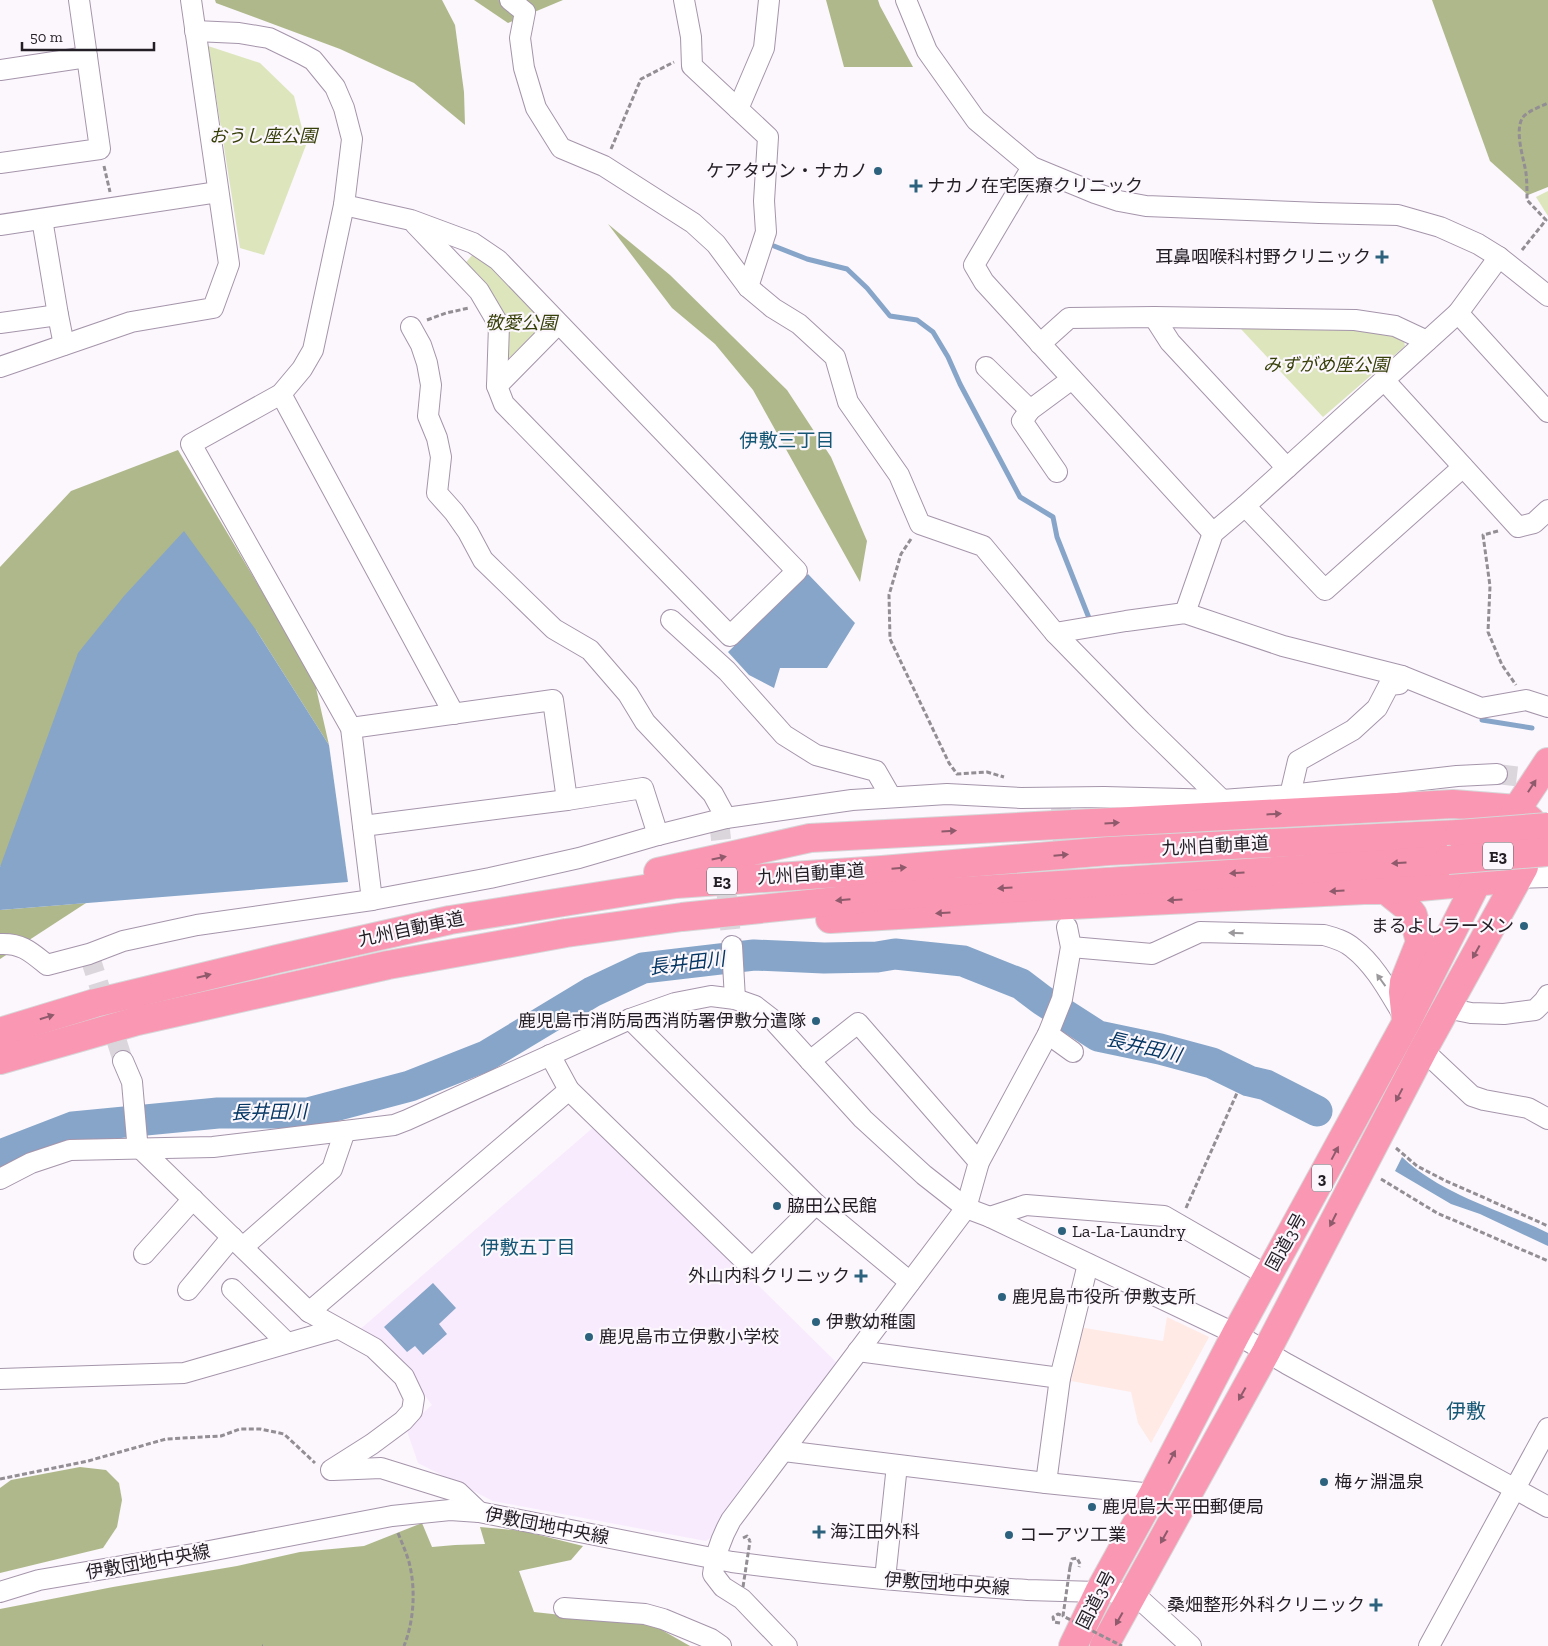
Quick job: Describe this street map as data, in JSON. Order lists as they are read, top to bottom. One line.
{"streets":{"highway":["九州自動車道","E3","3","国道3号"],"street":["伊敷団地中央線"]},"crossings":[["九州自動車道","国道3号"],["国道3号","伊敷団地中央線"]],"districts":["伊敷三丁目","伊敷五丁目","伊敷"],"water":["長井田川"],"parks":["おうし座公園","敬愛公園","みずがめ座公園"],"places":{"other":["ケアタウン・ナカノ","まるよしラーメン","鹿児島市消防局西消防署伊敷分遣隊","脇田公民館","La-La-Laundry","鹿児島市役所 伊敷支所","伊敷幼稚園","鹿児島市立伊敷小学校","梅ヶ淵温泉","鹿児島大平田郵便局","コーアツ工業"],"health":["ナカノ在宅医療クリニック","耳鼻咽喉科村野クリニック","外山内科クリニック","海江田外科","桑畑整形外科クリニック"]},"scale_bar":"50 m"}
